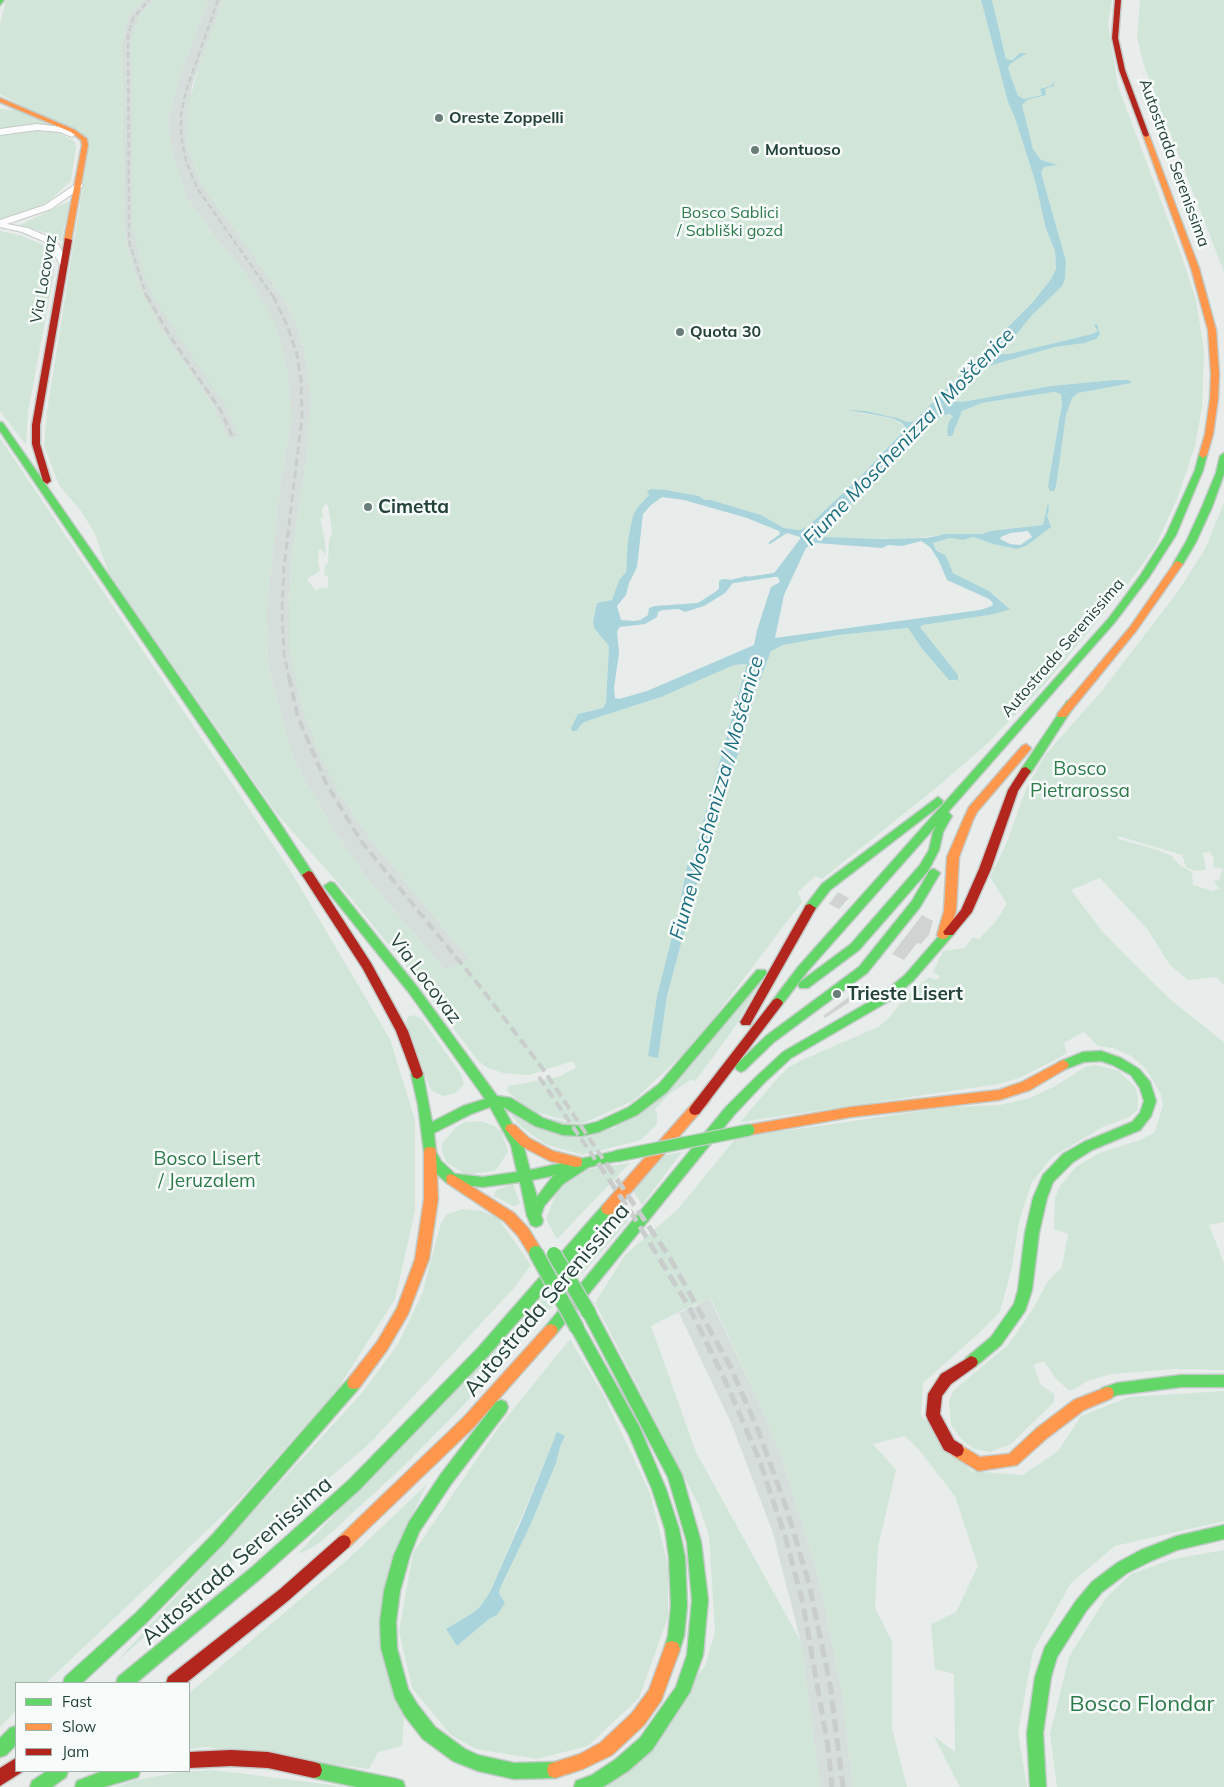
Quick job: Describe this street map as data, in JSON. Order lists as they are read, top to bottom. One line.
{"streets":{"main road":["Autostrada Serenissima","Via Locovaz"]},"crossings":[["Autostrada Serenissima","Via Locovaz"]],"water":["Fiume Moschenizza / Moščenice"],"parks":["Bosco Sablici / Sabliški gozd","Bosco Pietrarossa","Bosco Lisert / Jeruzalem","Bosco Flondar"],"places":["Oreste Zoppelli","Montuoso","Quota 30","Cimetta","Trieste Lisert"],"legend":["Fast","Slow","Jam"]}
